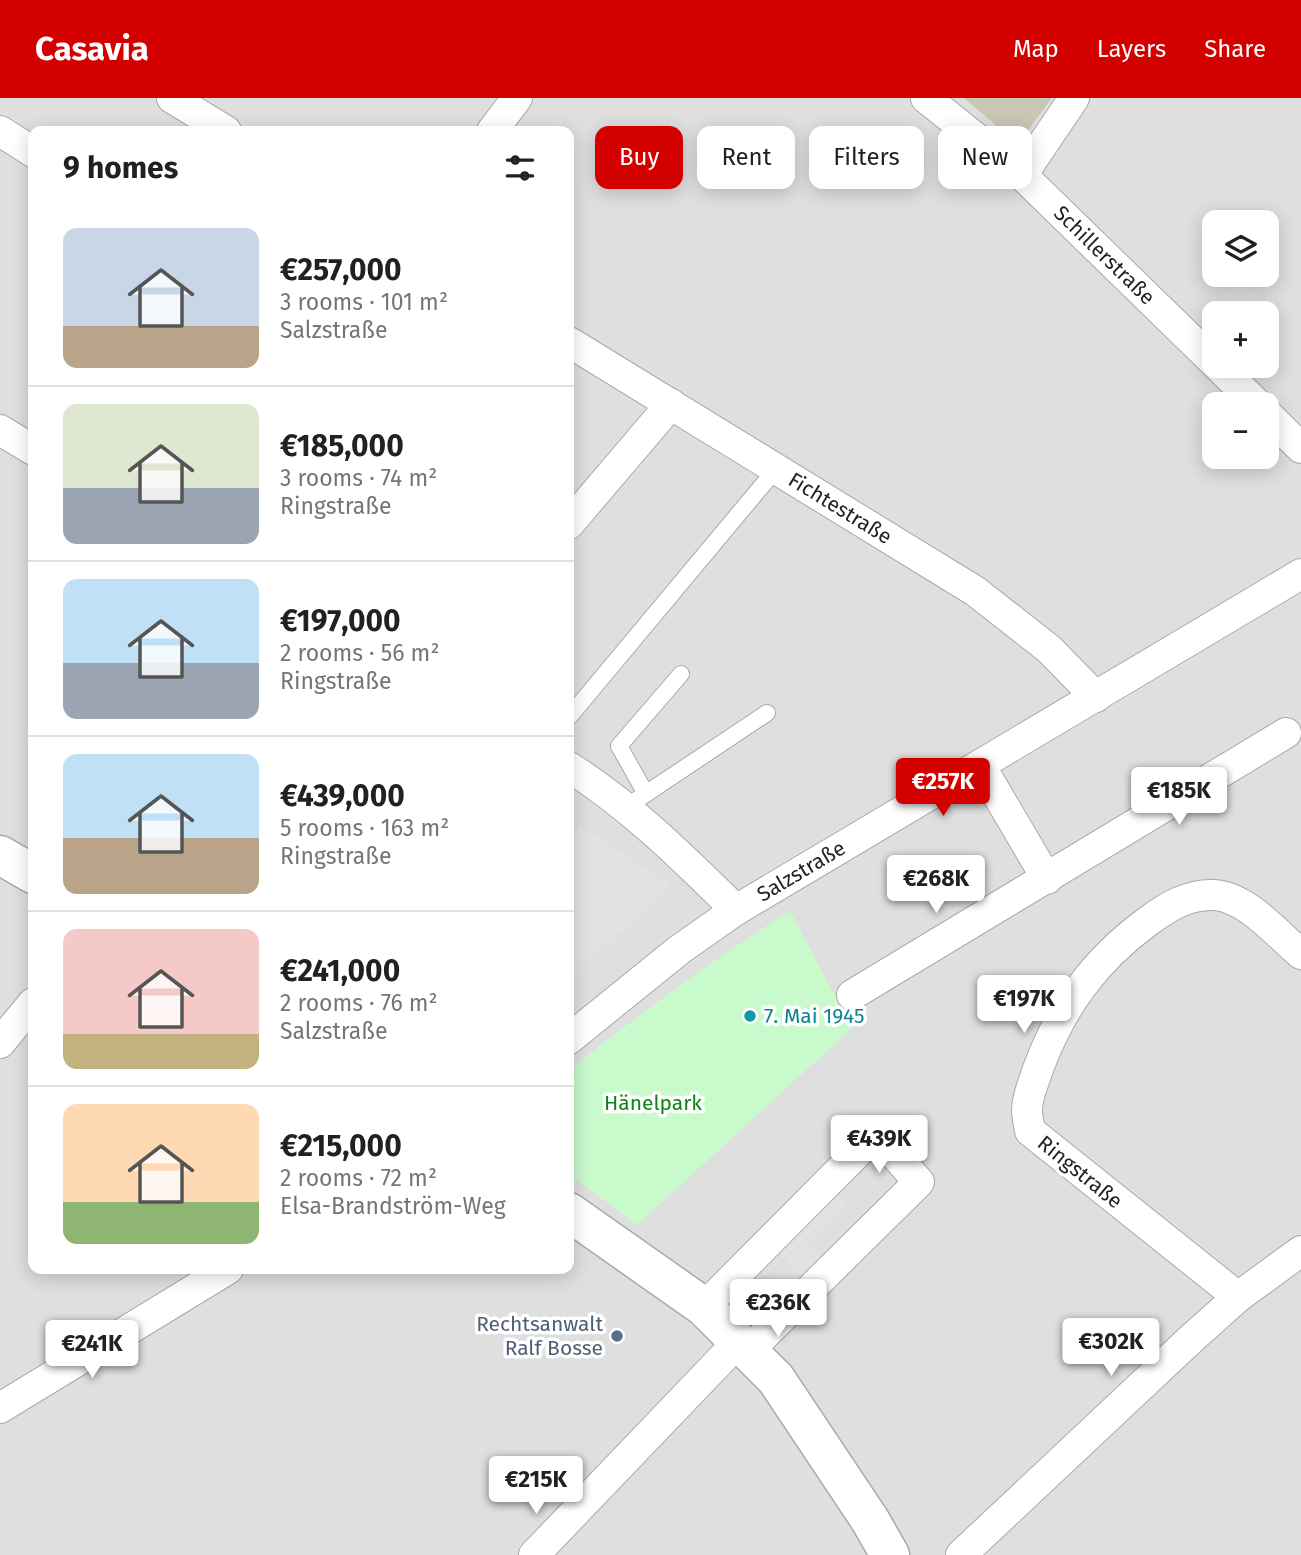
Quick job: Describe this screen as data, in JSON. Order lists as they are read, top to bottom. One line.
{"streets":{"street":["Schillerstraße","Fichtestraße","Salzstraße","Ringstraße"]},"crossings":[["Fichtestraße","Salzstraße"]],"parks":["Hänelpark"],"places":["7. Mai 1945","Rechtsanwalt Ralf Bosse"],"page":{"header":"Casavia","nav":["Map","Layers","Share"],"chip":["Buy","Rent","Filters","New"],"heading":"9 homes","map_buttons":["+","−"],"list":[{"name":"€257,000","note":"3 rooms · 101 m² · Salzstraße"},{"name":"€185,000","note":"3 rooms · 74 m² · Ringstraße"},{"name":"€197,000","note":"2 rooms · 56 m² · Ringstraße"},{"name":"€439,000","note":"5 rooms · 163 m² · Ringstraße"},{"name":"€241,000","note":"2 rooms · 76 m² · Salzstraße"},{"name":"€215,000","note":"2 rooms · 72 m² · Elsa-Brandström-Weg"}],"price":["€257K","€185K","€268K","€197K","€439K","€236K","€302K","€241K","€215K"]}}
